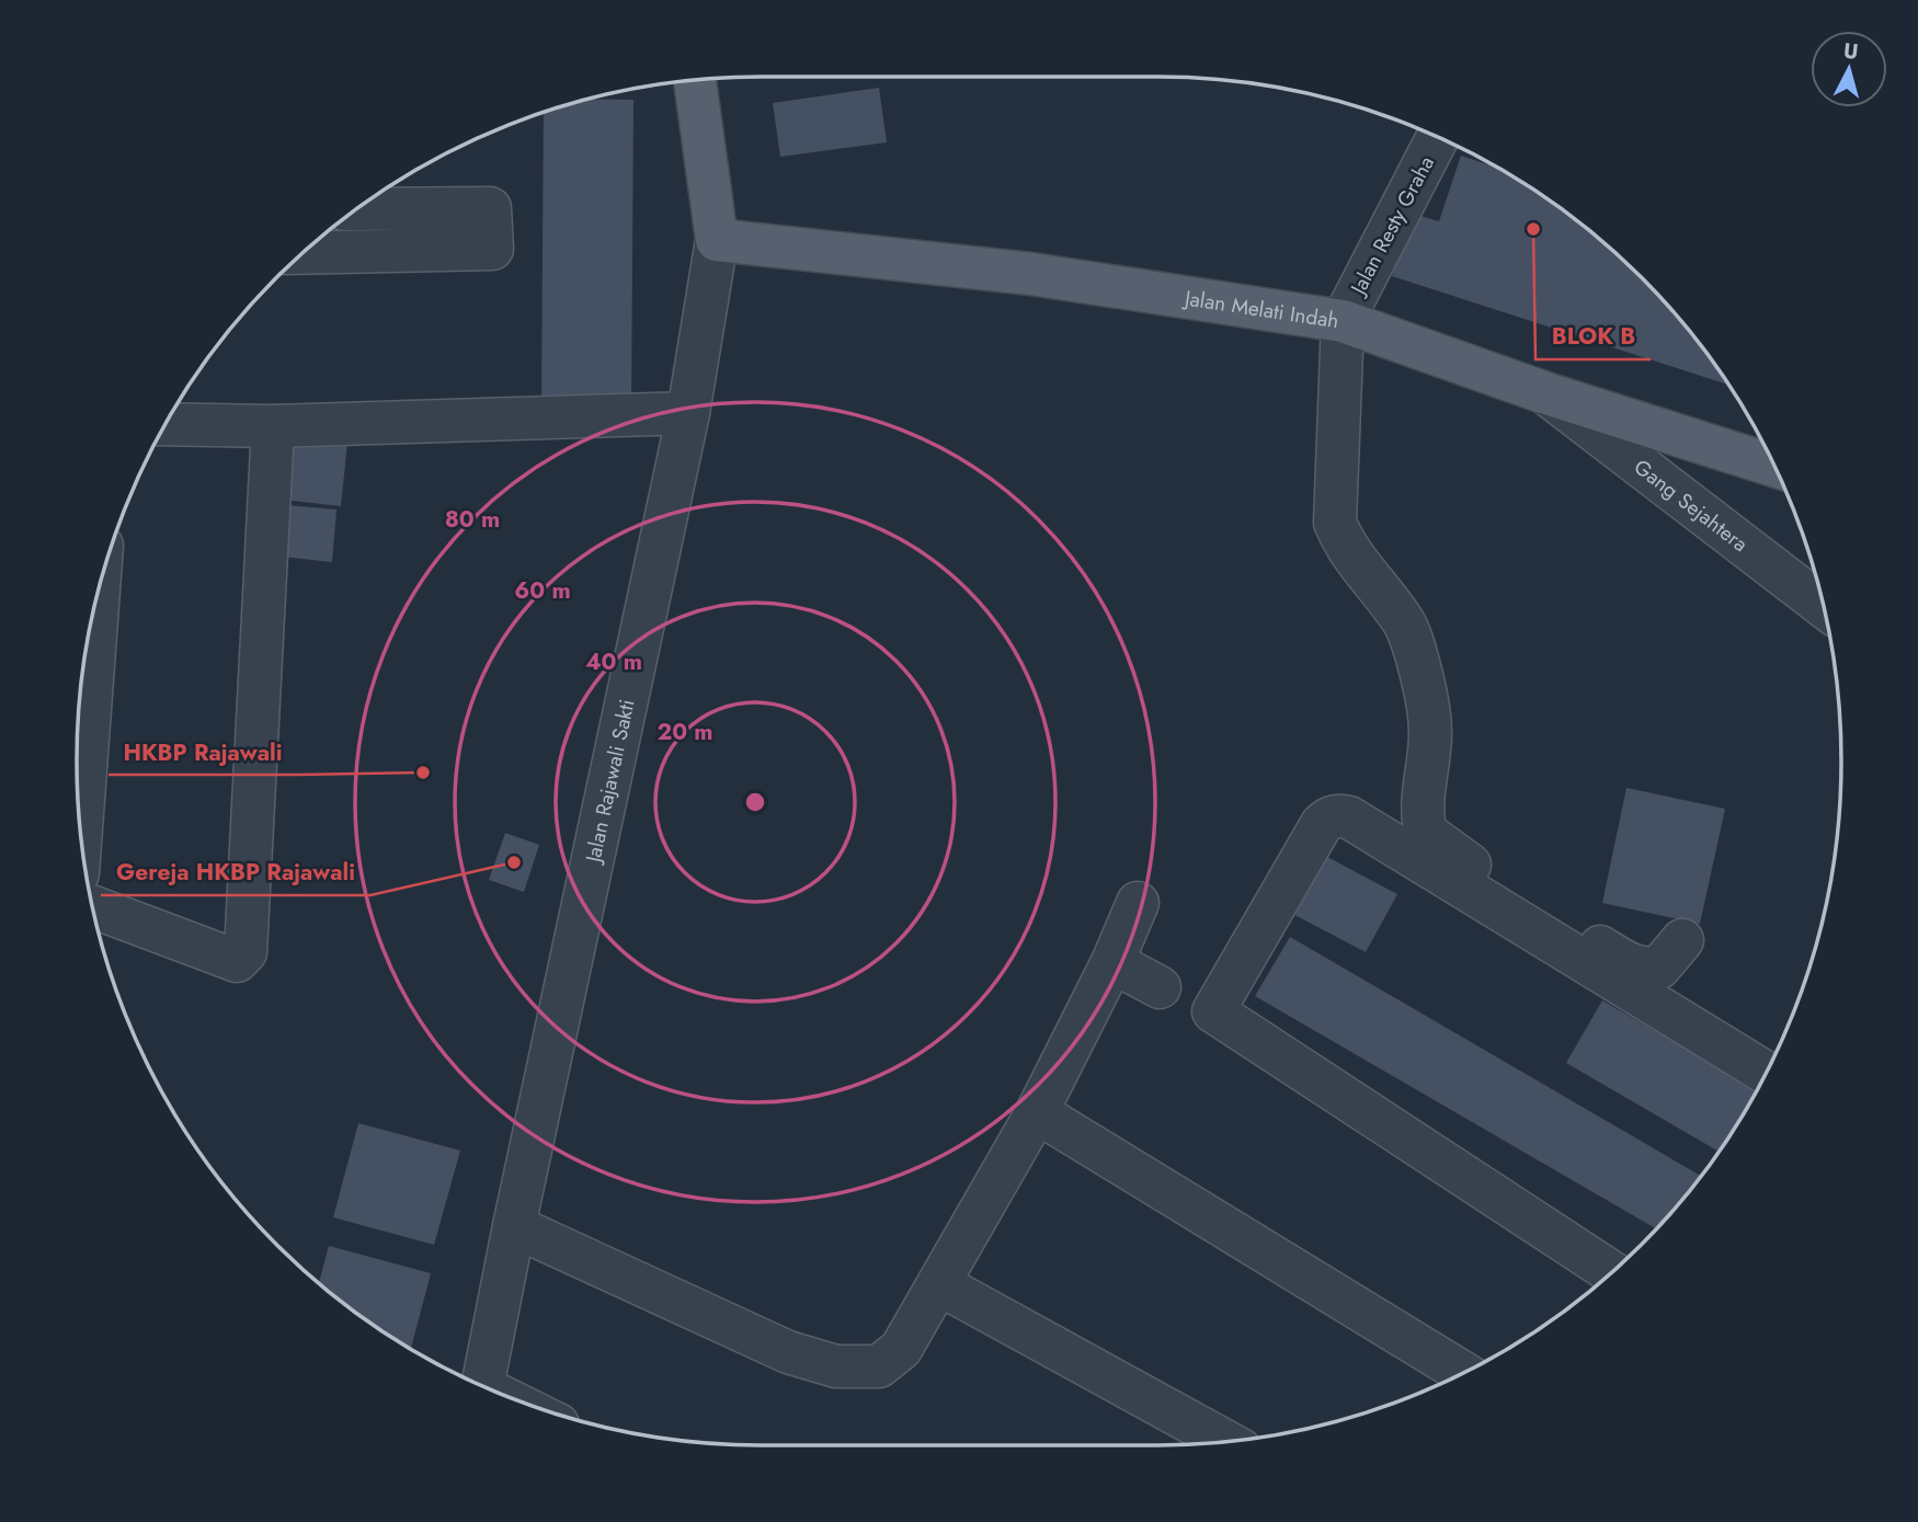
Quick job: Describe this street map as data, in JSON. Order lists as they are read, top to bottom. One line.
{"streets":{"main road":["Jalan Melati Indah","Jalan Rajawali Sakti"],"street":["Jalan Resty Graha","Gang Sejahtera"]},"crossings":[["Jalan Resty Graha","Jalan Melati Indah"],["Jalan Melati Indah","Gang Sejahtera"],["Jalan Melati Indah","Jalan Rajawali Sakti"]],"places":["BLOK B","HKBP Rajawali","Gereja HKBP Rajawali"],"north":"top","rings":["80 m","60 m","40 m","20 m"]}
